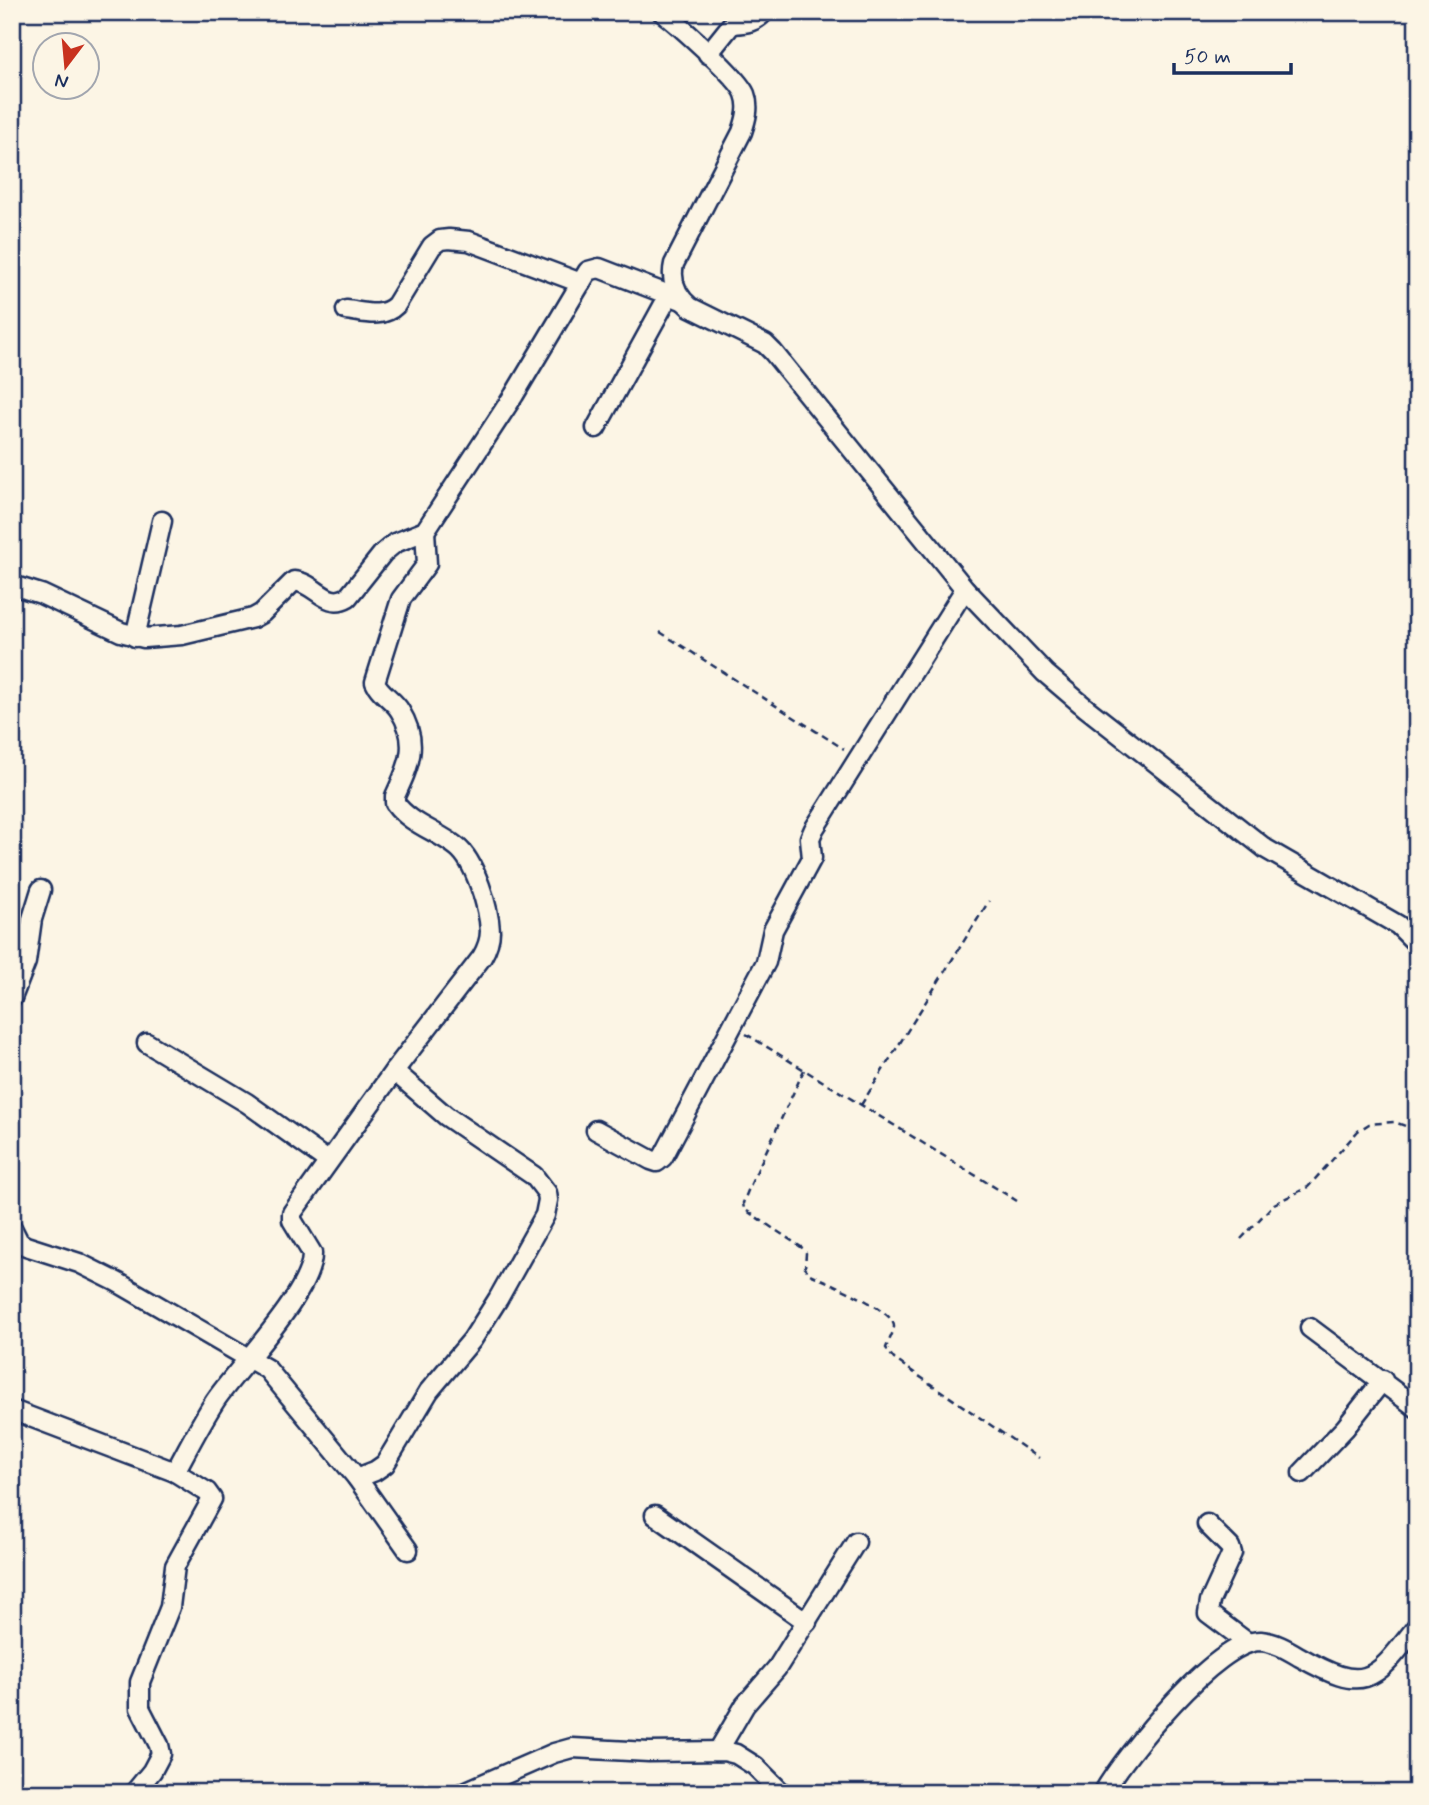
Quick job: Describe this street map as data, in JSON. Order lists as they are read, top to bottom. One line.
{"scale_bar":"50 m","north":"bottom"}
